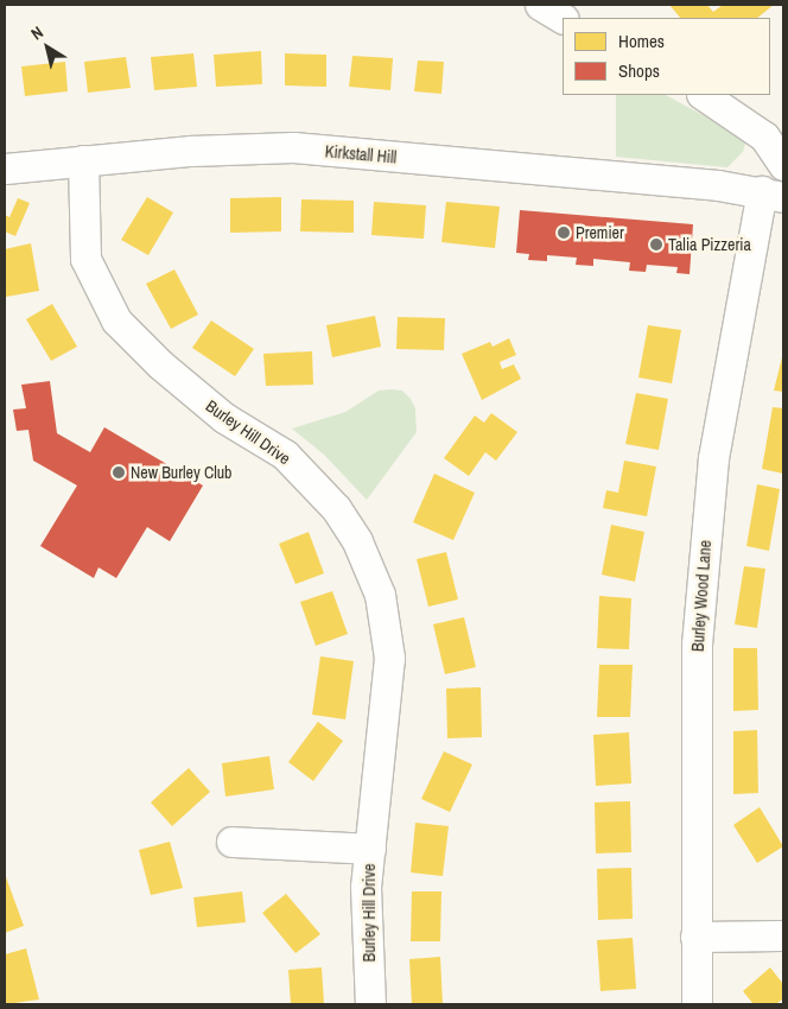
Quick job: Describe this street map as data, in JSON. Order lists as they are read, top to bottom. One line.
{"streets":{"street":["Kirkstall Hill","Burley Hill Drive","Burley Wood Lane"]},"crossings":[["Kirkstall Hill","Burley Hill Drive"],["Kirkstall Hill","Burley Wood Lane"]],"places":["Premier","Talia Pizzeria","New Burley Club"],"legend":["Homes","Shops"],"north":"top left"}
